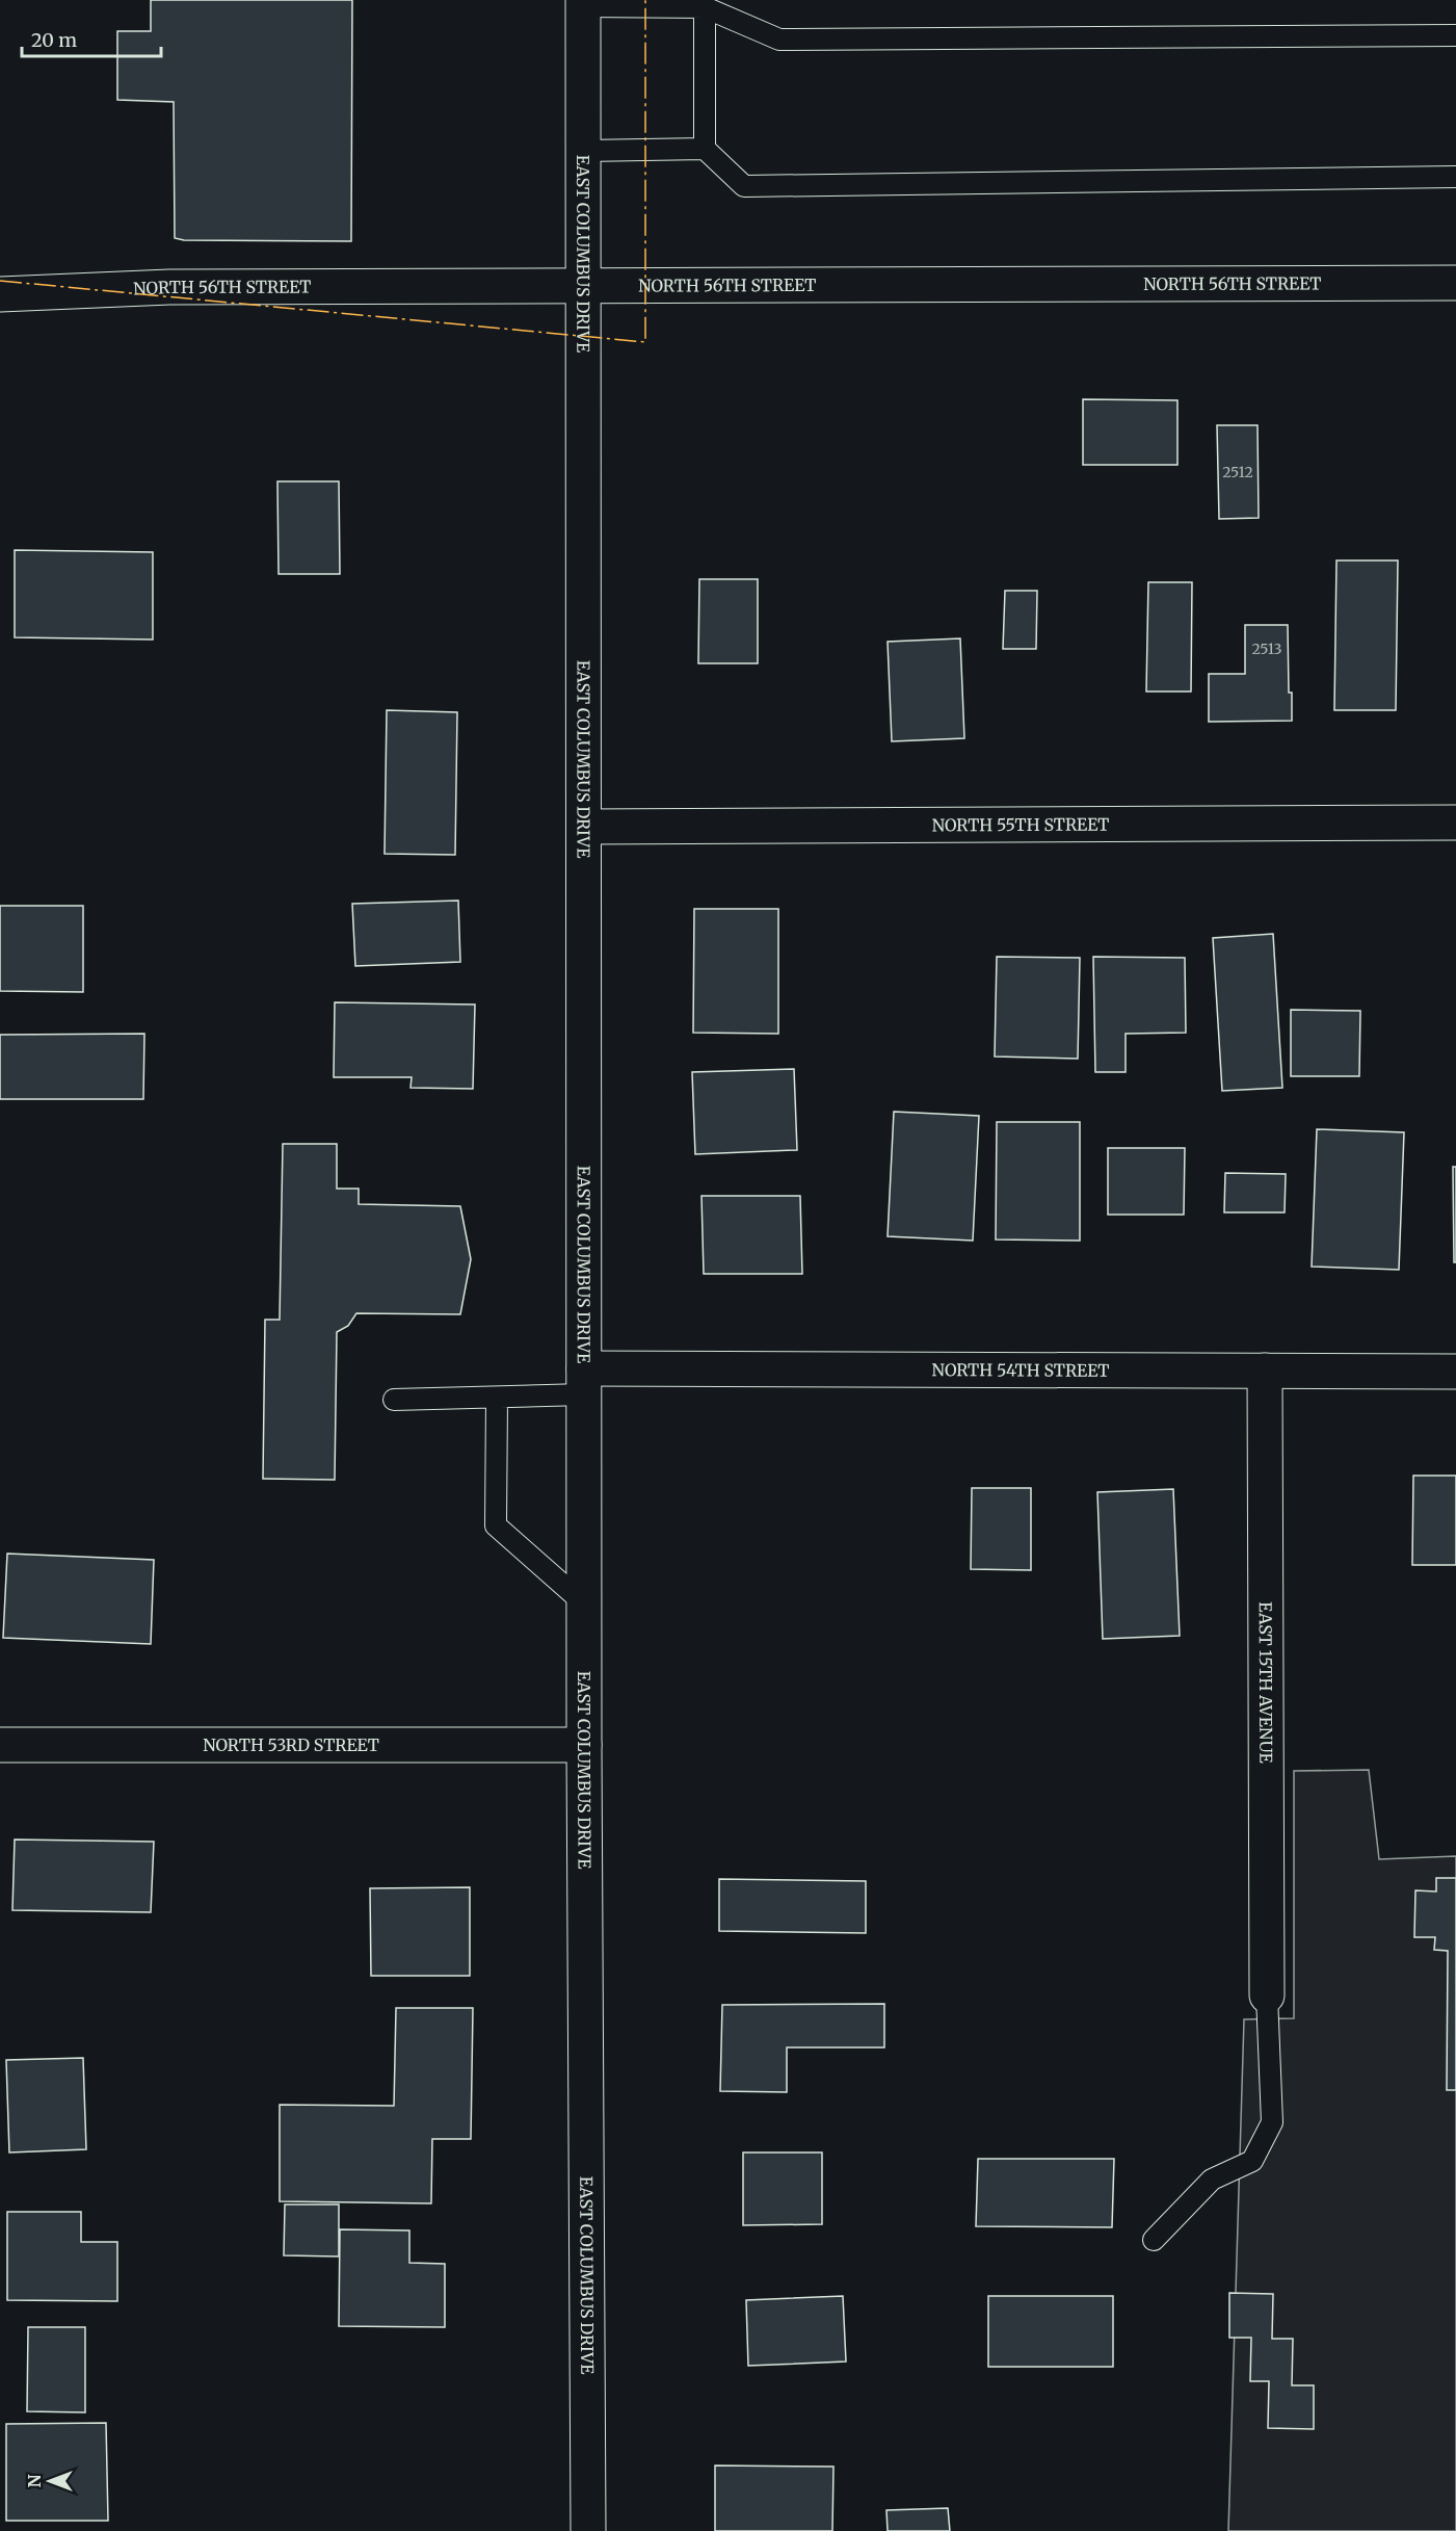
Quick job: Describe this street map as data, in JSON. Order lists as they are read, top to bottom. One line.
{"streets":{"street":["EAST COLUMBUS DRIVE","NORTH 56TH STREET","NORTH 55TH STREET","NORTH 54TH STREET","EAST 15TH AVENUE","NORTH 53RD STREET"]},"crossings":[["EAST COLUMBUS DRIVE","NORTH 56TH STREET"],["EAST COLUMBUS DRIVE","NORTH 55TH STREET"],["EAST COLUMBUS DRIVE","NORTH 54TH STREET"],["EAST COLUMBUS DRIVE","NORTH 53RD STREET"],["NORTH 54TH STREET","EAST 15TH AVENUE"]],"house_numbers":["2512","2513"],"scale_bar":"20 m","north":"left"}
